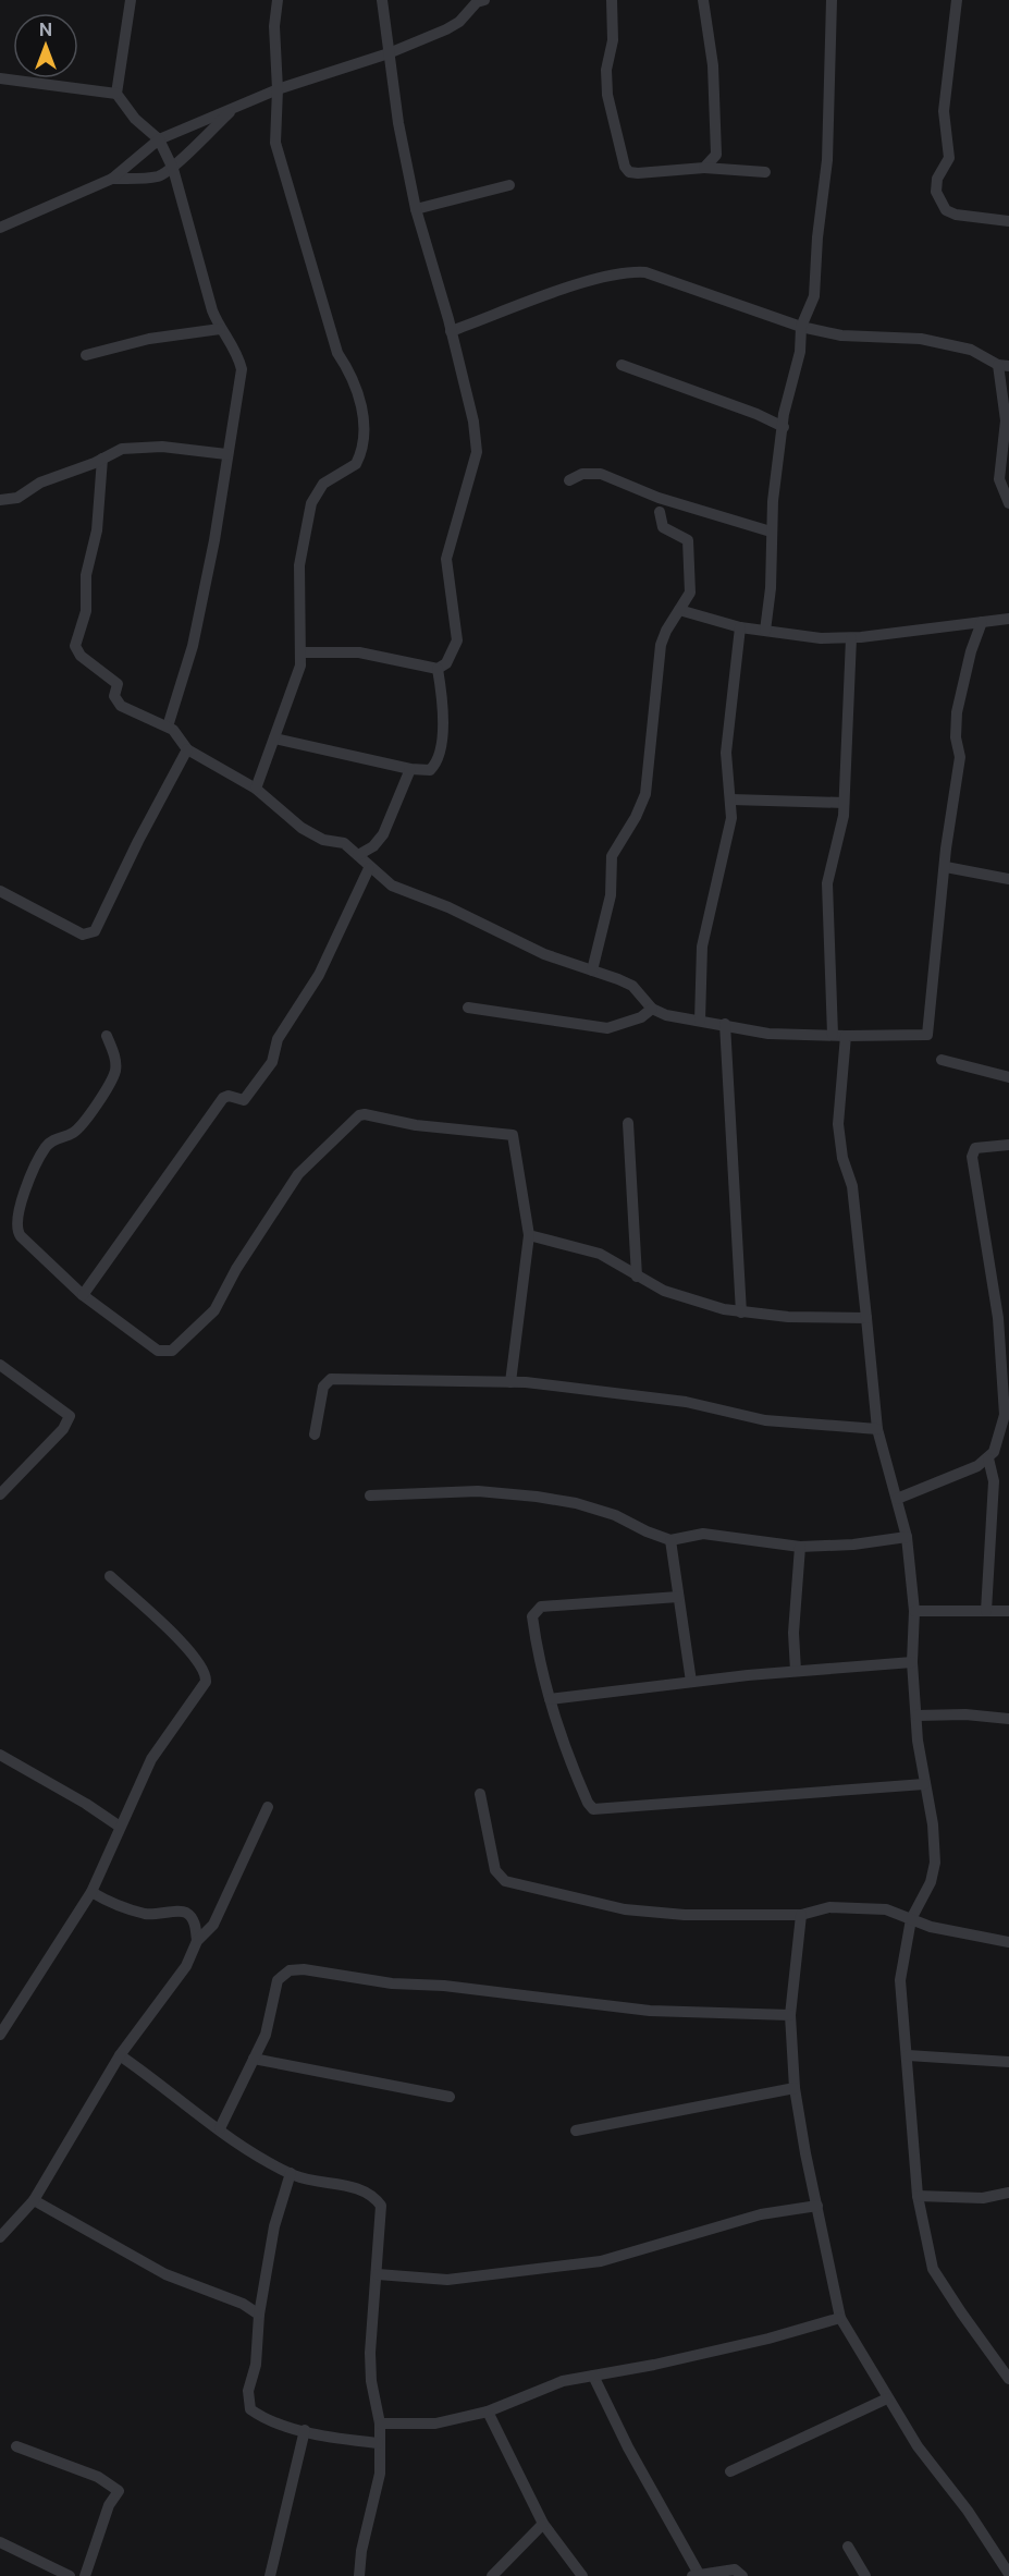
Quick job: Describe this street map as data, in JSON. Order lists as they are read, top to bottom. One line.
{"north":"top"}
